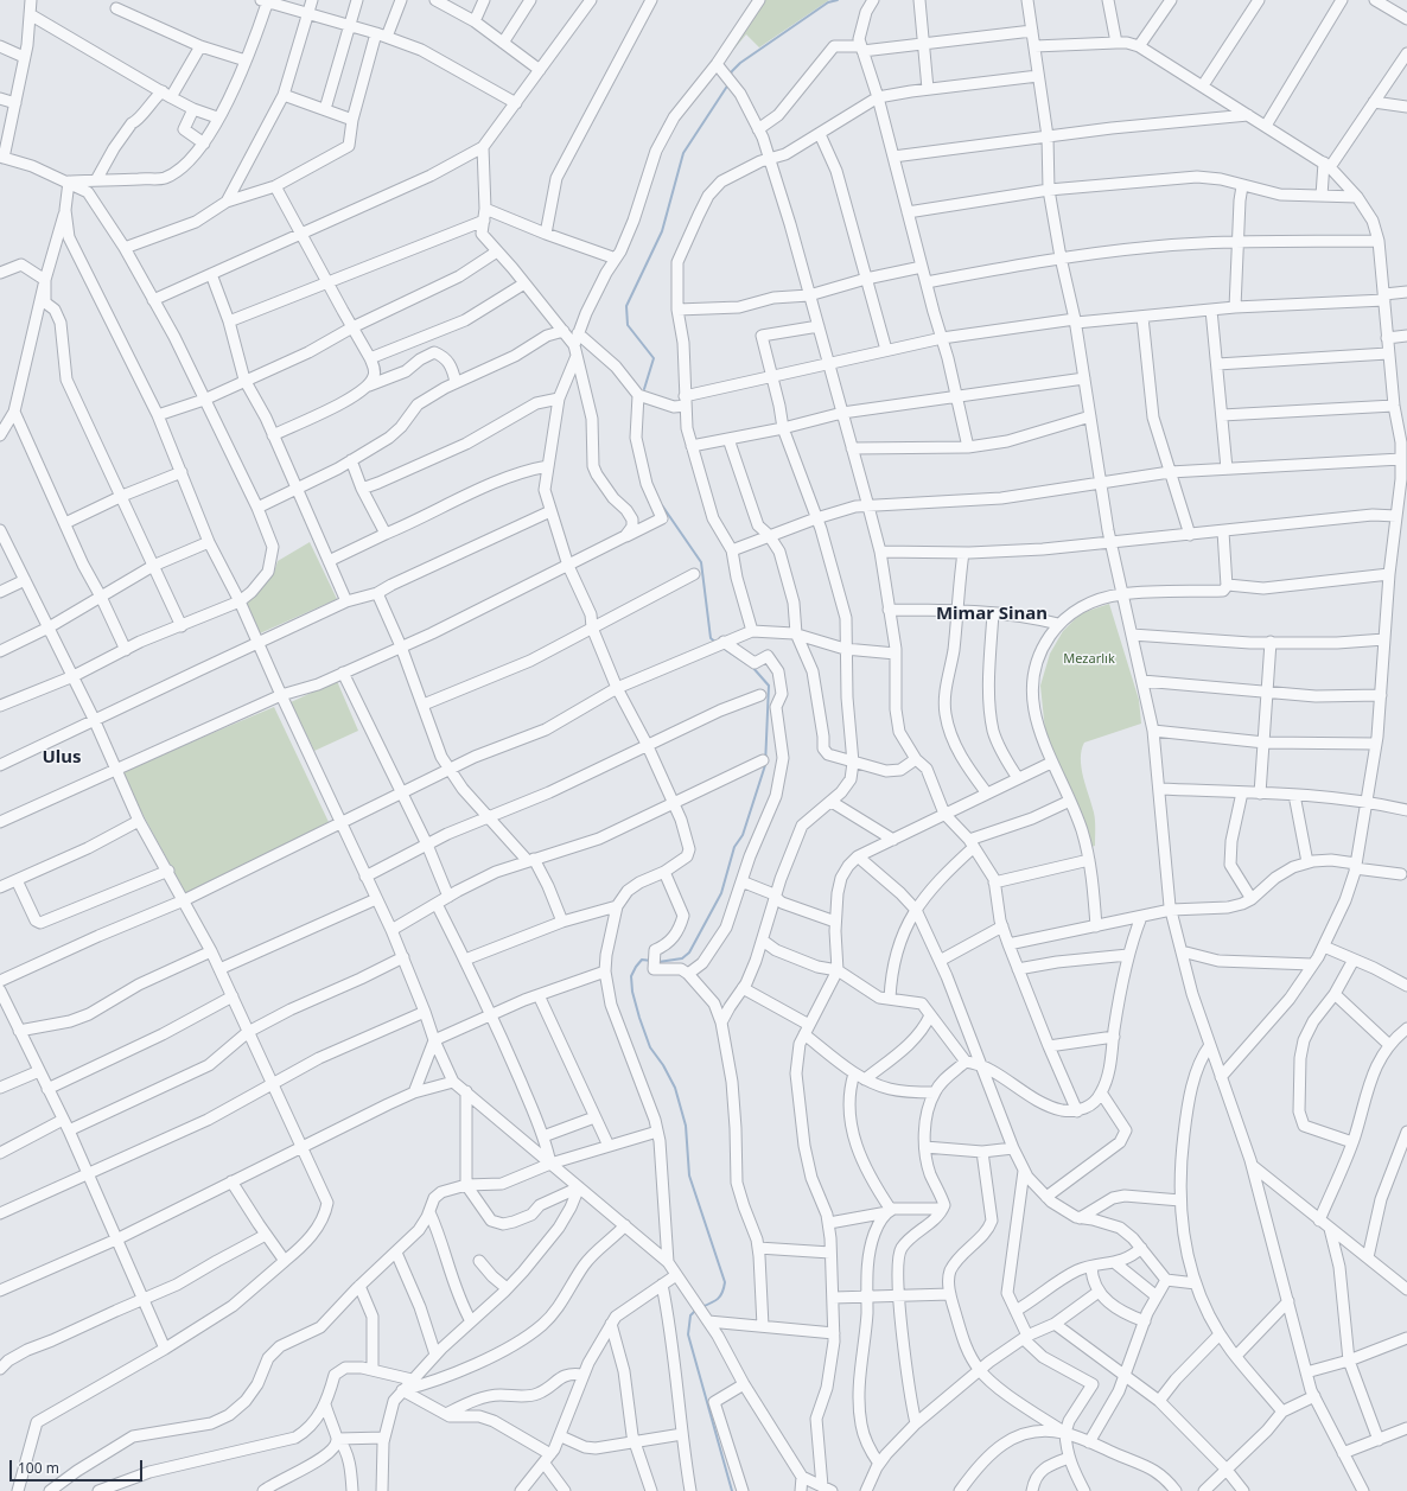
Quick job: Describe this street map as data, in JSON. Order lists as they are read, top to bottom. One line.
{"districts":["Mimar Sinan","Ulus"],"parks":["Mezarlık"],"scale_bar":"100 m"}
